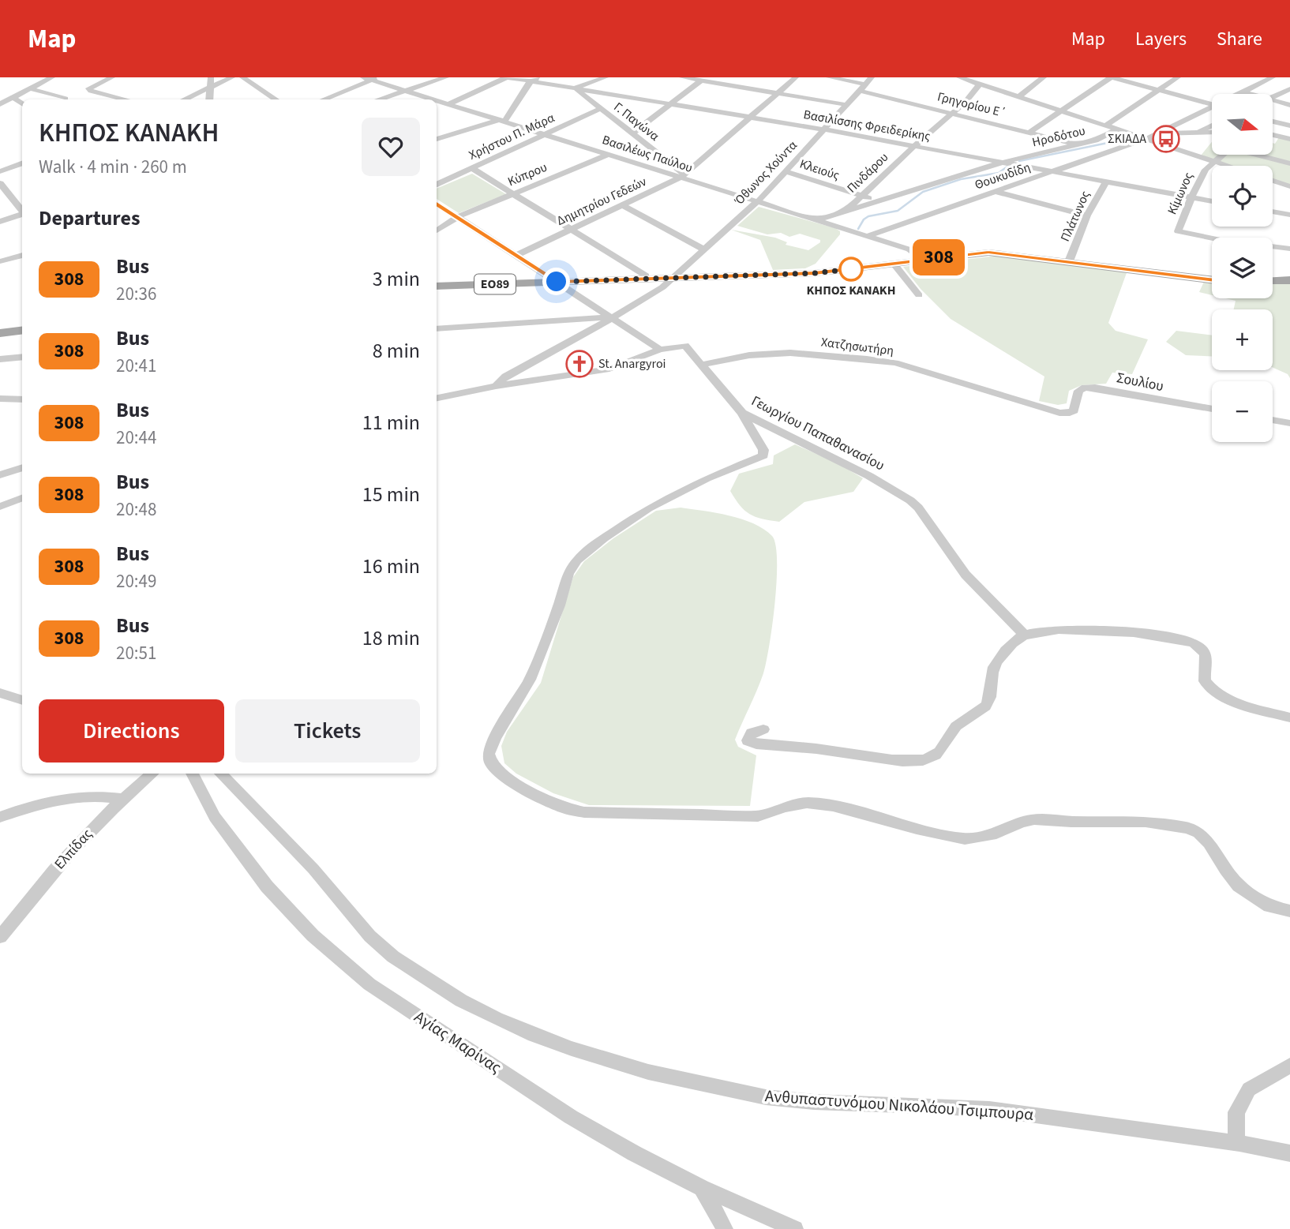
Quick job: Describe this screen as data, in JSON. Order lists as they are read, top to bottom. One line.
{"streets":{"main road":["ΕΟ89"],"street":["Γρηγορίου Ε΄","Γ. Παγώνα","Βασιλίσσης Φρειδερίκης","Χρήστου Π. Μάρα","Ηροδότου","Βασιλέως Παύλου","Κλειούς","Όθωνος Χούντα","Πινδάρου","Κύπρου","Θουκυδίδη","Κίμωνος","Δημητρίου Γεδεών","Πλάτωνος","Χατζησωτήρη","Σουλίου","Γεωργίου Παπαθανασίου","Ελπίδας","Αγίας Μαρίνας","Ανθυπαστυνόμου Νικολάου Τσιμπουρα"]},"crossings":[["Γρηγορίου Ε΄","Ηροδότου"],["Γρηγορίου Ε΄","Όθωνος Χούντα"],["Γρηγορίου Ε΄","Πινδάρου"],["Γ. Παγώνα","Βασιλίσσης Φρειδερίκης"],["Γ. Παγώνα","Χρήστου Π. Μάρα"],["Γ. Παγώνα","Βασιλέως Παύλου"],["Γ. Παγώνα","Δημητρίου Γεδεών"],["Βασιλίσσης Φρειδερίκης","Ηροδότου"],["Βασιλίσσης Φρειδερίκης","Όθωνος Χούντα"],["Βασιλίσσης Φρειδερίκης","Πινδάρου"],["Βασιλίσσης Φρειδερίκης","Θουκυδίδη"],["Βασιλίσσης Φρειδερίκης","Κίμωνος"],["Βασιλίσσης Φρειδερίκης","Δημητρίου Γεδεών"],["Βασιλίσσης Φρειδερίκης","Πλάτωνος"],["Χρήστου Π. Μάρα","Βασιλέως Παύλου"],["Ηροδότου","Βασιλέως Παύλου"],["Ηροδότου","Κλειούς"],["Ηροδότου","Πινδάρου"],["Βασιλέως Παύλου","Όθωνος Χούντα"],["Βασιλέως Παύλου","Κύπρου"],["Βασιλέως Παύλου","Θουκυδίδη"],["Βασιλέως Παύλου","Δημητρίου Γεδεών"],["Βασιλέως Παύλου","ΕΟ89"],["Κλειούς","Όθωνος Χούντα"],["Κλειούς","Πινδάρου"],["Όθωνος Χούντα","ΕΟ89"],["Όθωνος Χούντα","Γεωργίου Παπαθανασίου"],["Πλάτωνος","ΕΟ89"],["Χατζησωτήρη","Σουλίου"],["Χατζησωτήρη","Γεωργίου Παπαθανασίου"]],"places":{"bus stop":["ΣΚΙΑΔΑ"],"other":["ΚΗΠΟΣ ΚΑΝΑΚΗ"],"church":["St. Anargyroi"]},"lines":["bus line 308"],"north":"right","page":{"header":"Map","nav":["Map","Layers","Share"],"on_map":"308","map_buttons":["+","−"],"heading":[["ΚΗΠΟΣ ΚΑΝΑΚΗ","Walk · 4 min · 260 m"],"Departures"],"list":[{"mark":"308","name":"Bus","note":"20:36","value":"3 min"},{"mark":"308","name":"Bus","note":"20:41","value":"8 min"},{"mark":"308","name":"Bus","note":"20:44","value":"11 min"},{"mark":"308","name":"Bus","note":"20:48","value":"15 min"},{"mark":"308","name":"Bus","note":"20:49","value":"16 min"},{"mark":"308","name":"Bus","note":"20:51","value":"18 min"}],"buttons":["Directions","Tickets"]}}
